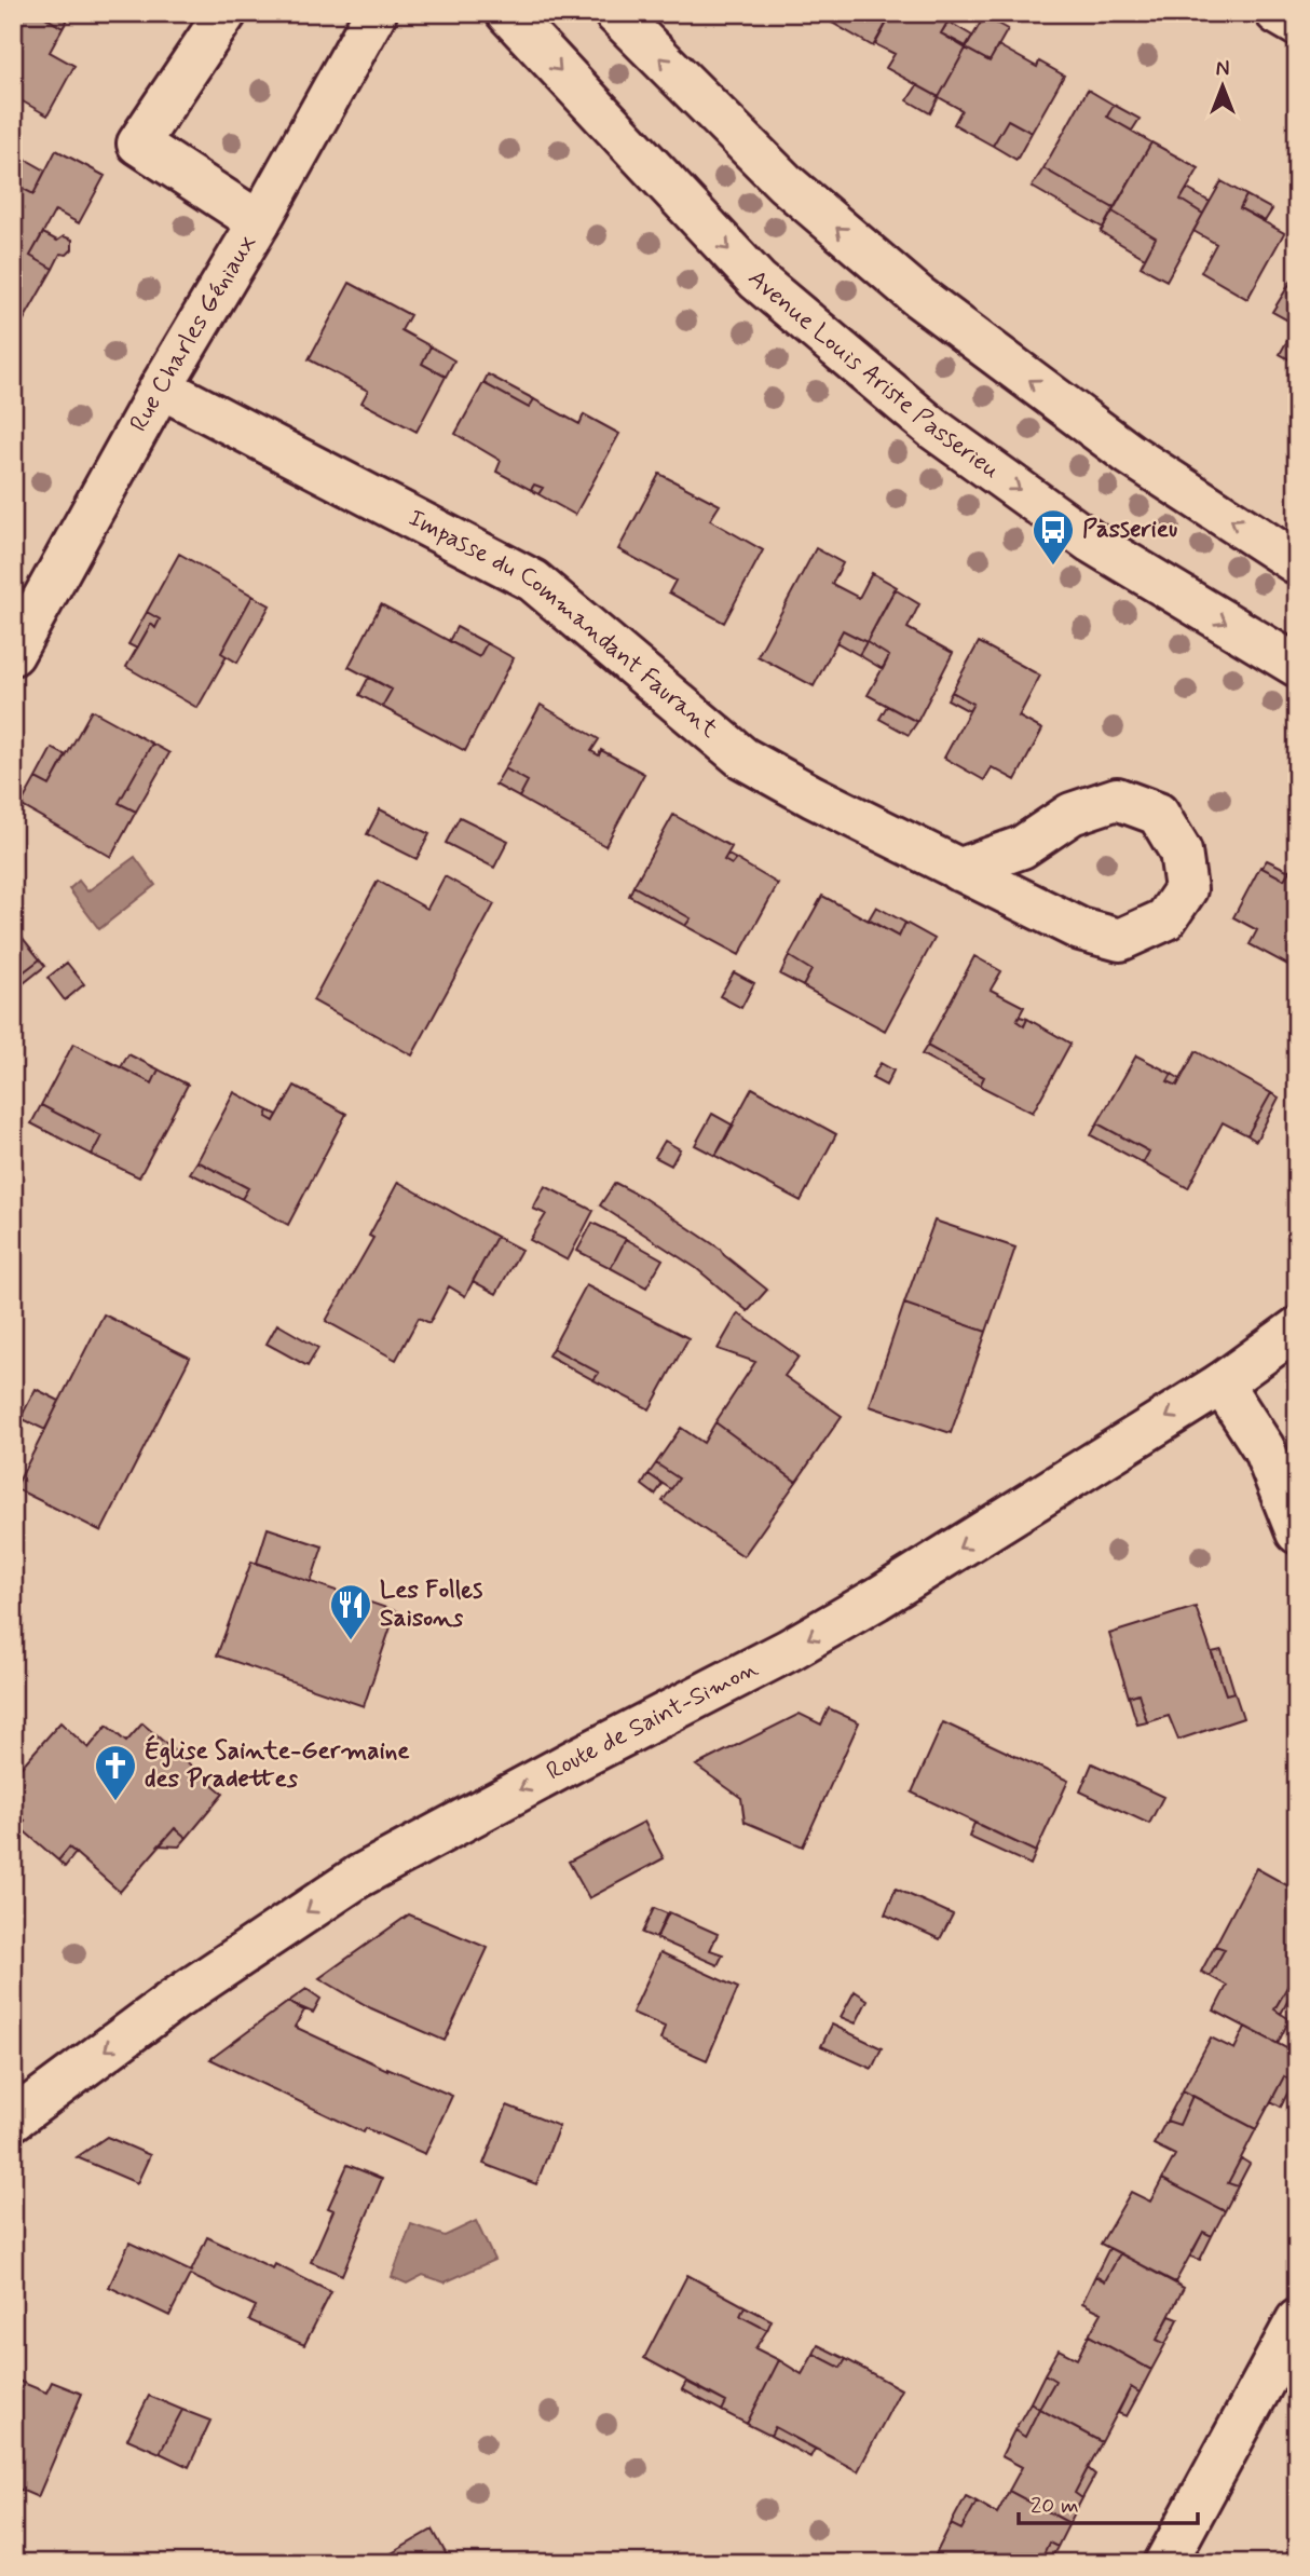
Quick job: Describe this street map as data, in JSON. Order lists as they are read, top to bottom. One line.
{"streets":{"street":["Rue Charles Géniaux","Avenue Louis Ariste Passerieu","Impasse du Commandant Faurant","Route de Saint-Simon"]},"crossings":[["Rue Charles Géniaux","Impasse du Commandant Faurant"]],"one_way":["Route de Saint-Simon"],"places":{"bus stop":["Passerieu"],"restaurant":["Les Folles Saisons"],"church":["Église Sainte-Germaine des Pradettes"]},"scale_bar":"20 m","north":"top"}
